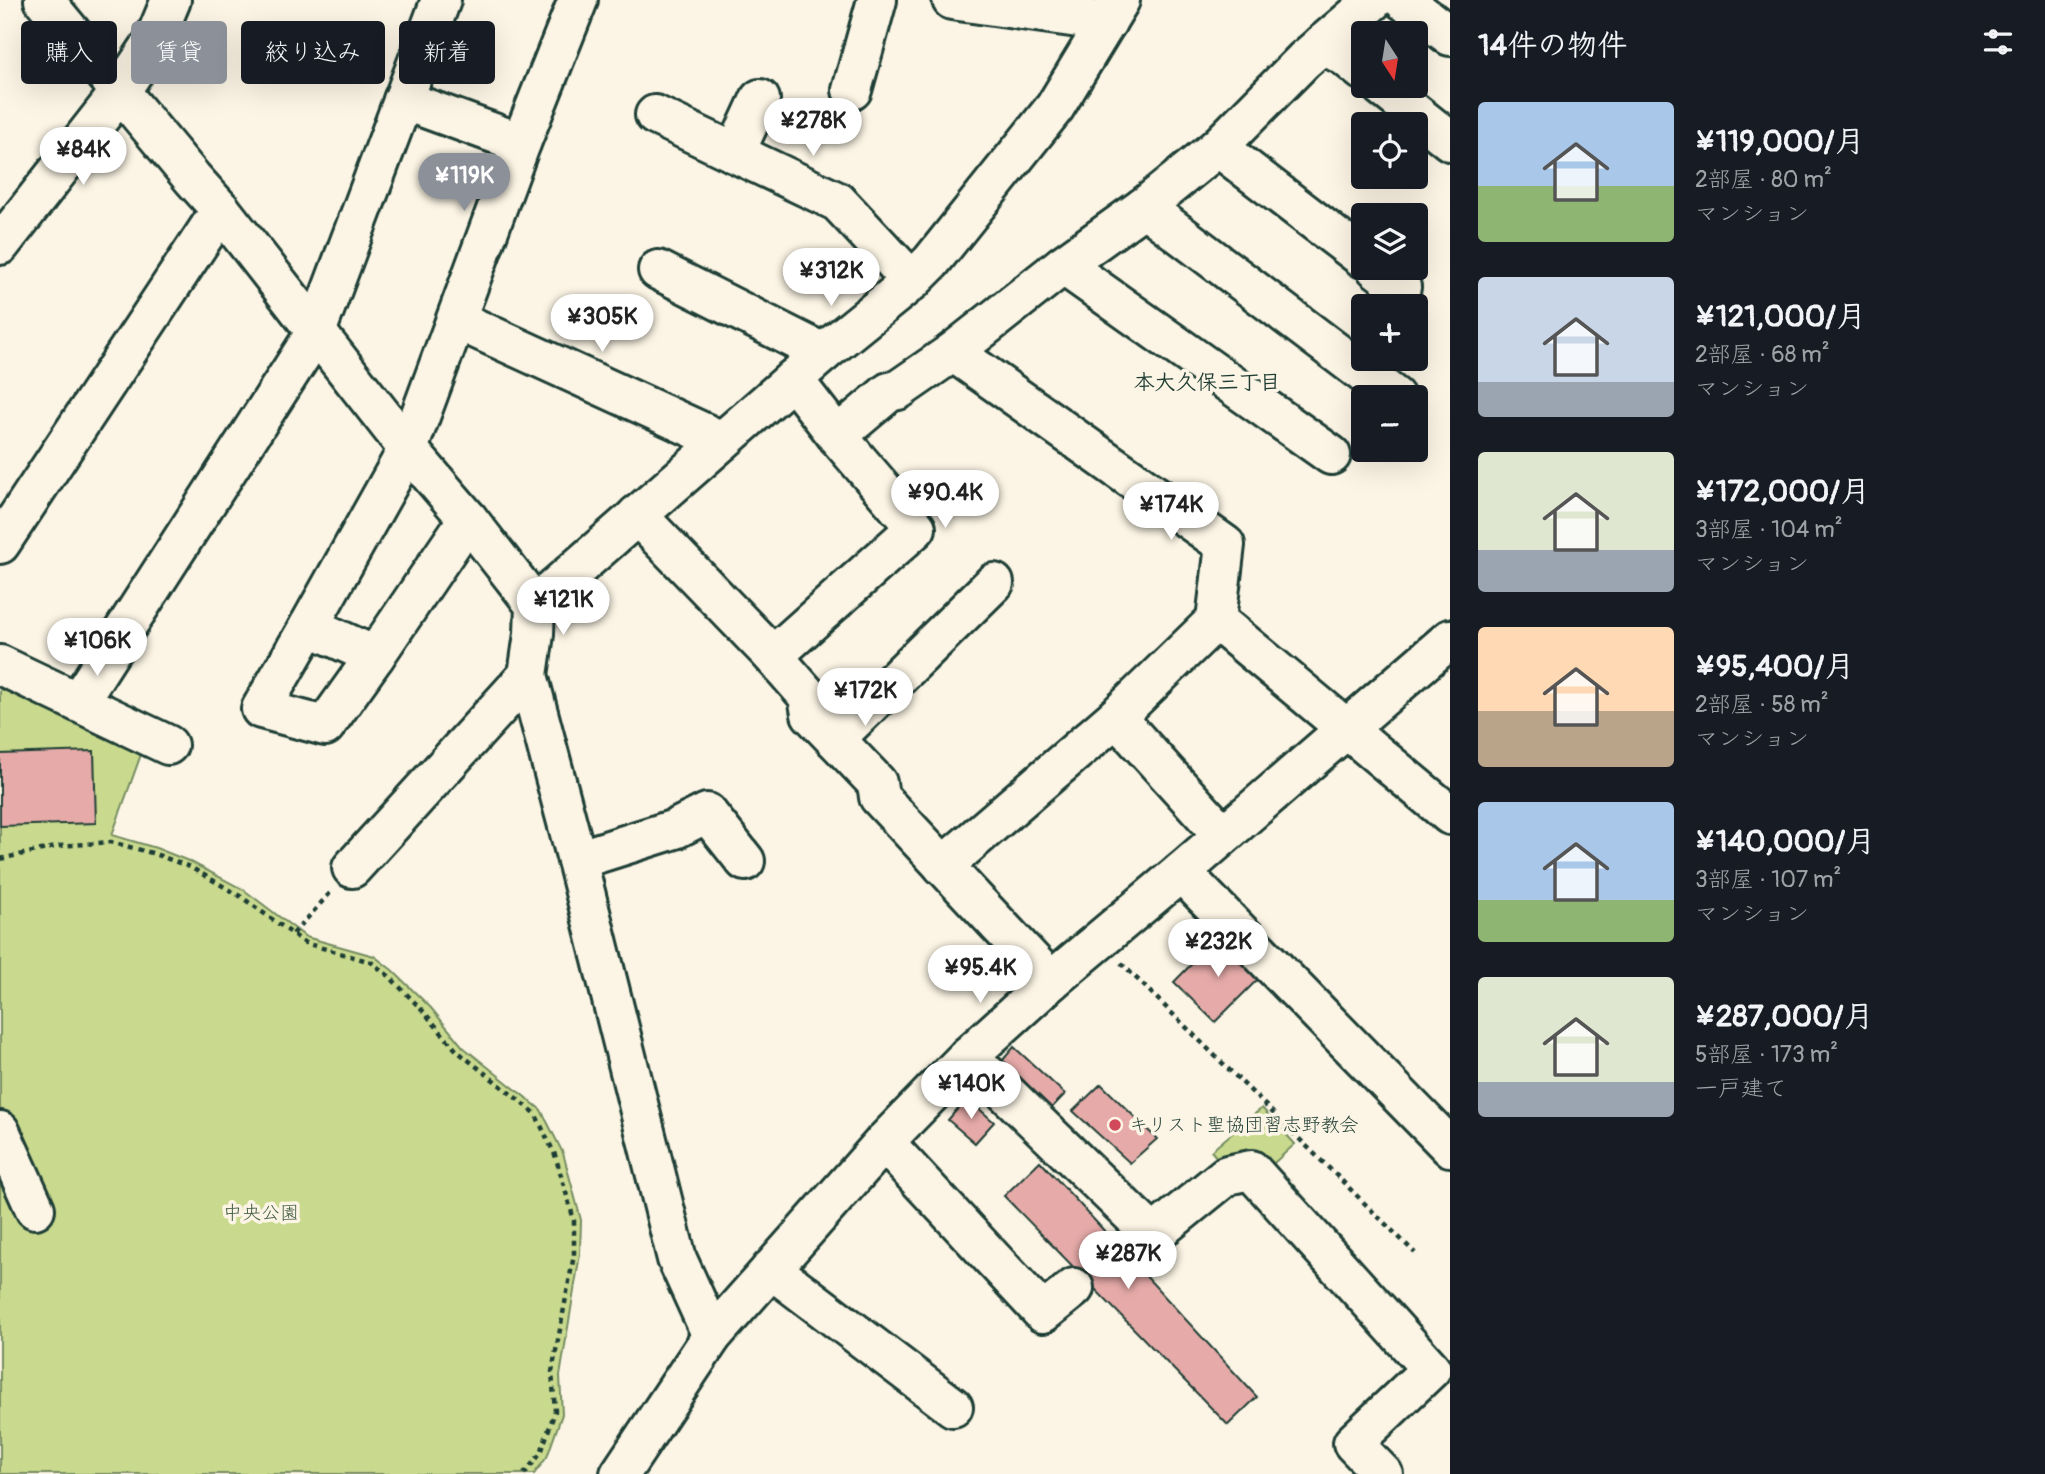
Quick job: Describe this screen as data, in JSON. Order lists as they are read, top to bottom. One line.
{"districts":["本大久保三丁目"],"parks":["中央公園"],"places":["キリスト聖協団習志野教会"],"north":"bottom","page":{"heading":"14件の物件","map_buttons":["+","−"],"chip":["購入","賃貸","絞り込み","新着"],"list":[{"name":"¥119,000/月","note":"2部屋 · 80 m² · マンション"},{"name":"¥121,000/月","note":"2部屋 · 68 m² · マンション"},{"name":"¥172,000/月","note":"3部屋 · 104 m² · マンション"},{"name":"¥95,400/月","note":"2部屋 · 58 m² · マンション"},{"name":"¥140,000/月","note":"3部屋 · 107 m² · マンション"},{"name":"¥287,000/月","note":"5部屋 · 173 m² · 一戸建て"}],"price":["¥278K","¥84K","¥119K","¥312K","¥305K","¥90.4K","¥174K","¥121K","¥106K","¥172K","¥232K","¥95.4K","¥140K","¥287K"]}}
